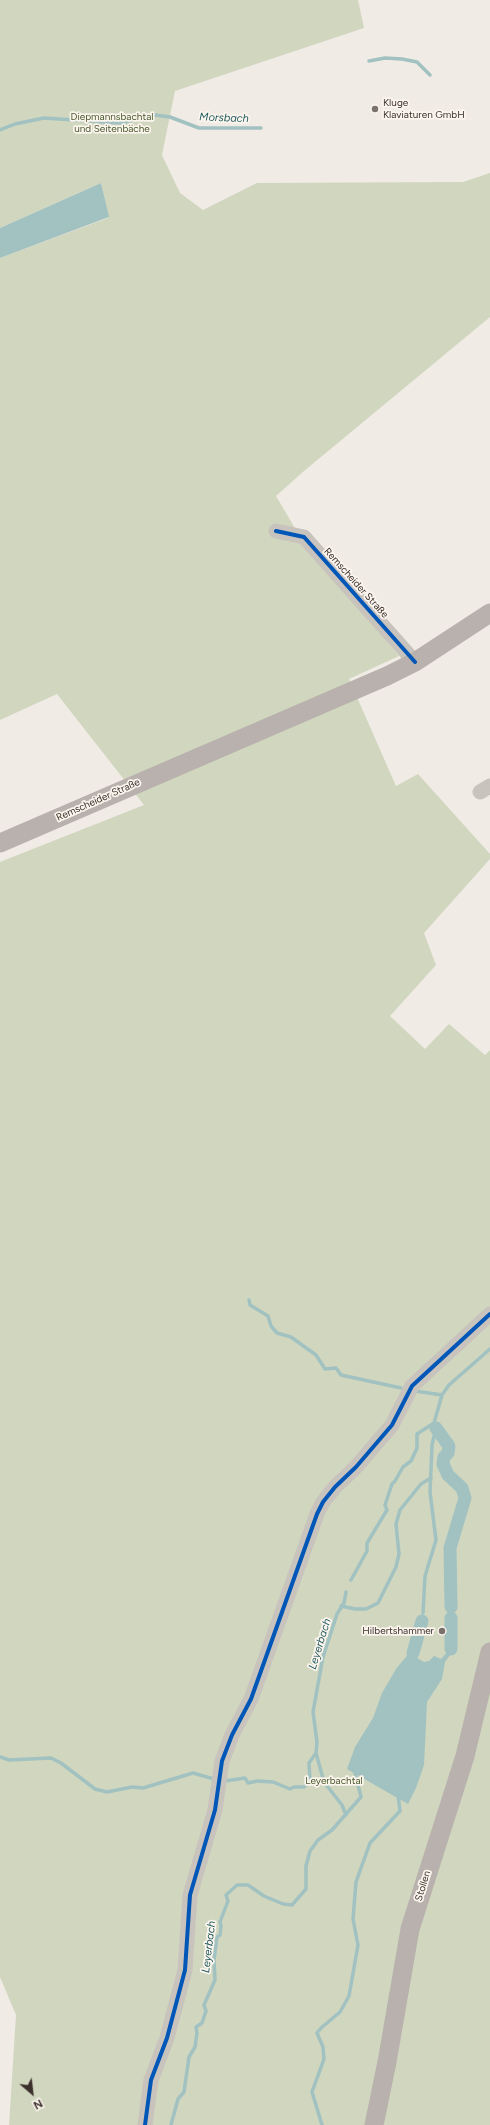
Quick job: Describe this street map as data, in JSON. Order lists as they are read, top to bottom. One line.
{"streets":{"main road":["Remscheider Straße","Stollen"]},"water":["Morsbach","Leyerbach"],"parks":["Diepmannsbachtal und Seitenbäche","Leyerbachtal"],"places":["Kluge Klaviaturen GmbH","Hilbertshammer"],"north":"bottom right"}
